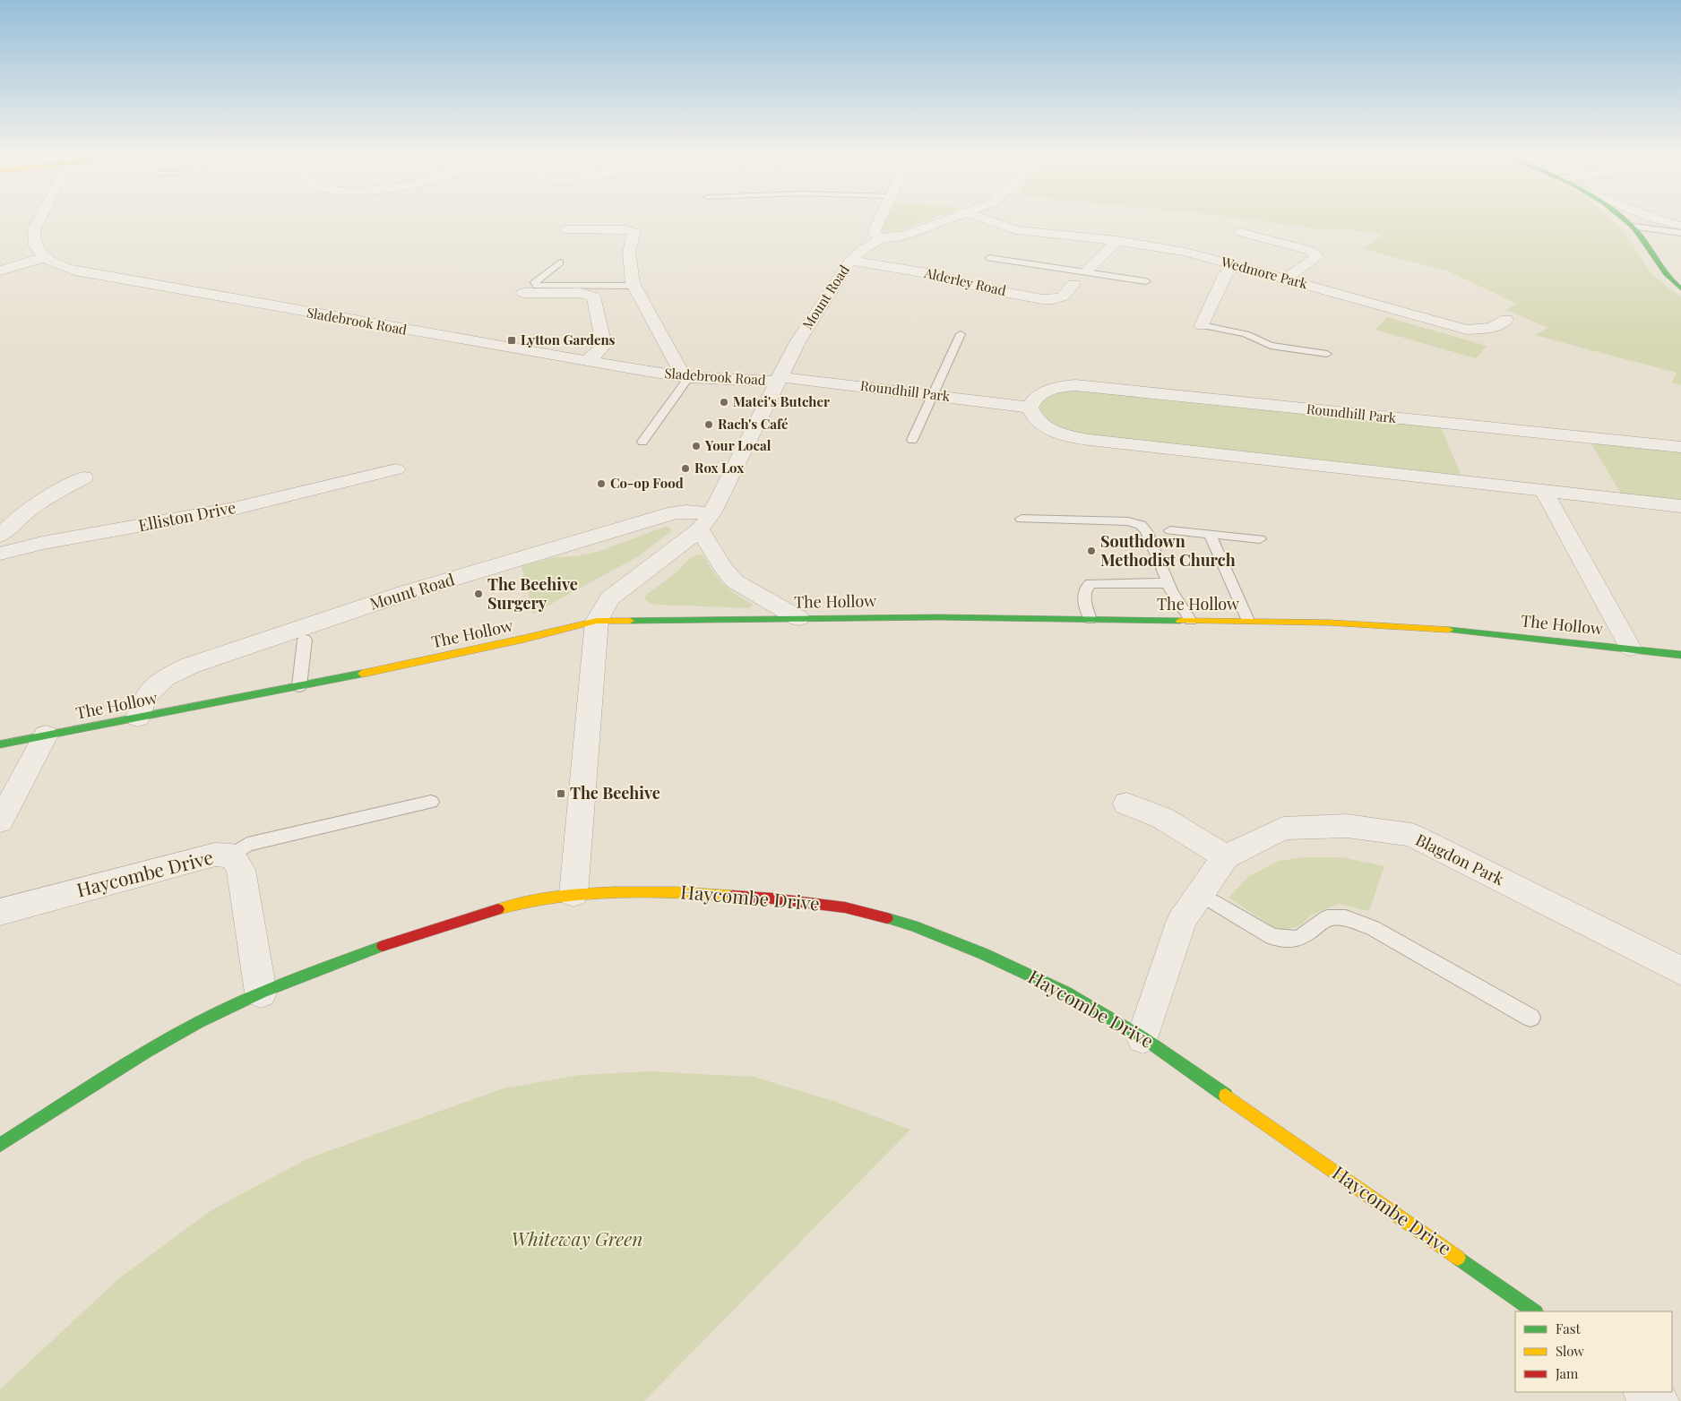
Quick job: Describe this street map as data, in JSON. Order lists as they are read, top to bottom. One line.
{"streets":{"street":["Wedmore Park","Alderley Road","Mount Road","Sladebrook Road","Roundhill Park","Elliston Drive","The Hollow","Blagdon Park","Haycombe Drive"]},"crossings":[["Alderley Road","Mount Road"],["Mount Road","Sladebrook Road"],["Mount Road","Roundhill Park"],["Mount Road","The Hollow"],["Sladebrook Road","Roundhill Park"],["Blagdon Park","Haycombe Drive"]],"parks":["Whiteway Green"],"places":{"transit":["Lytton Gardens","The Beehive"],"other":["Matei's Butcher","Rach's Café","Your Local","Rox Lox","Co-op Food","Southdown Methodist Church","The Beehive Surgery"]},"legend":["Fast","Slow","Jam"]}
